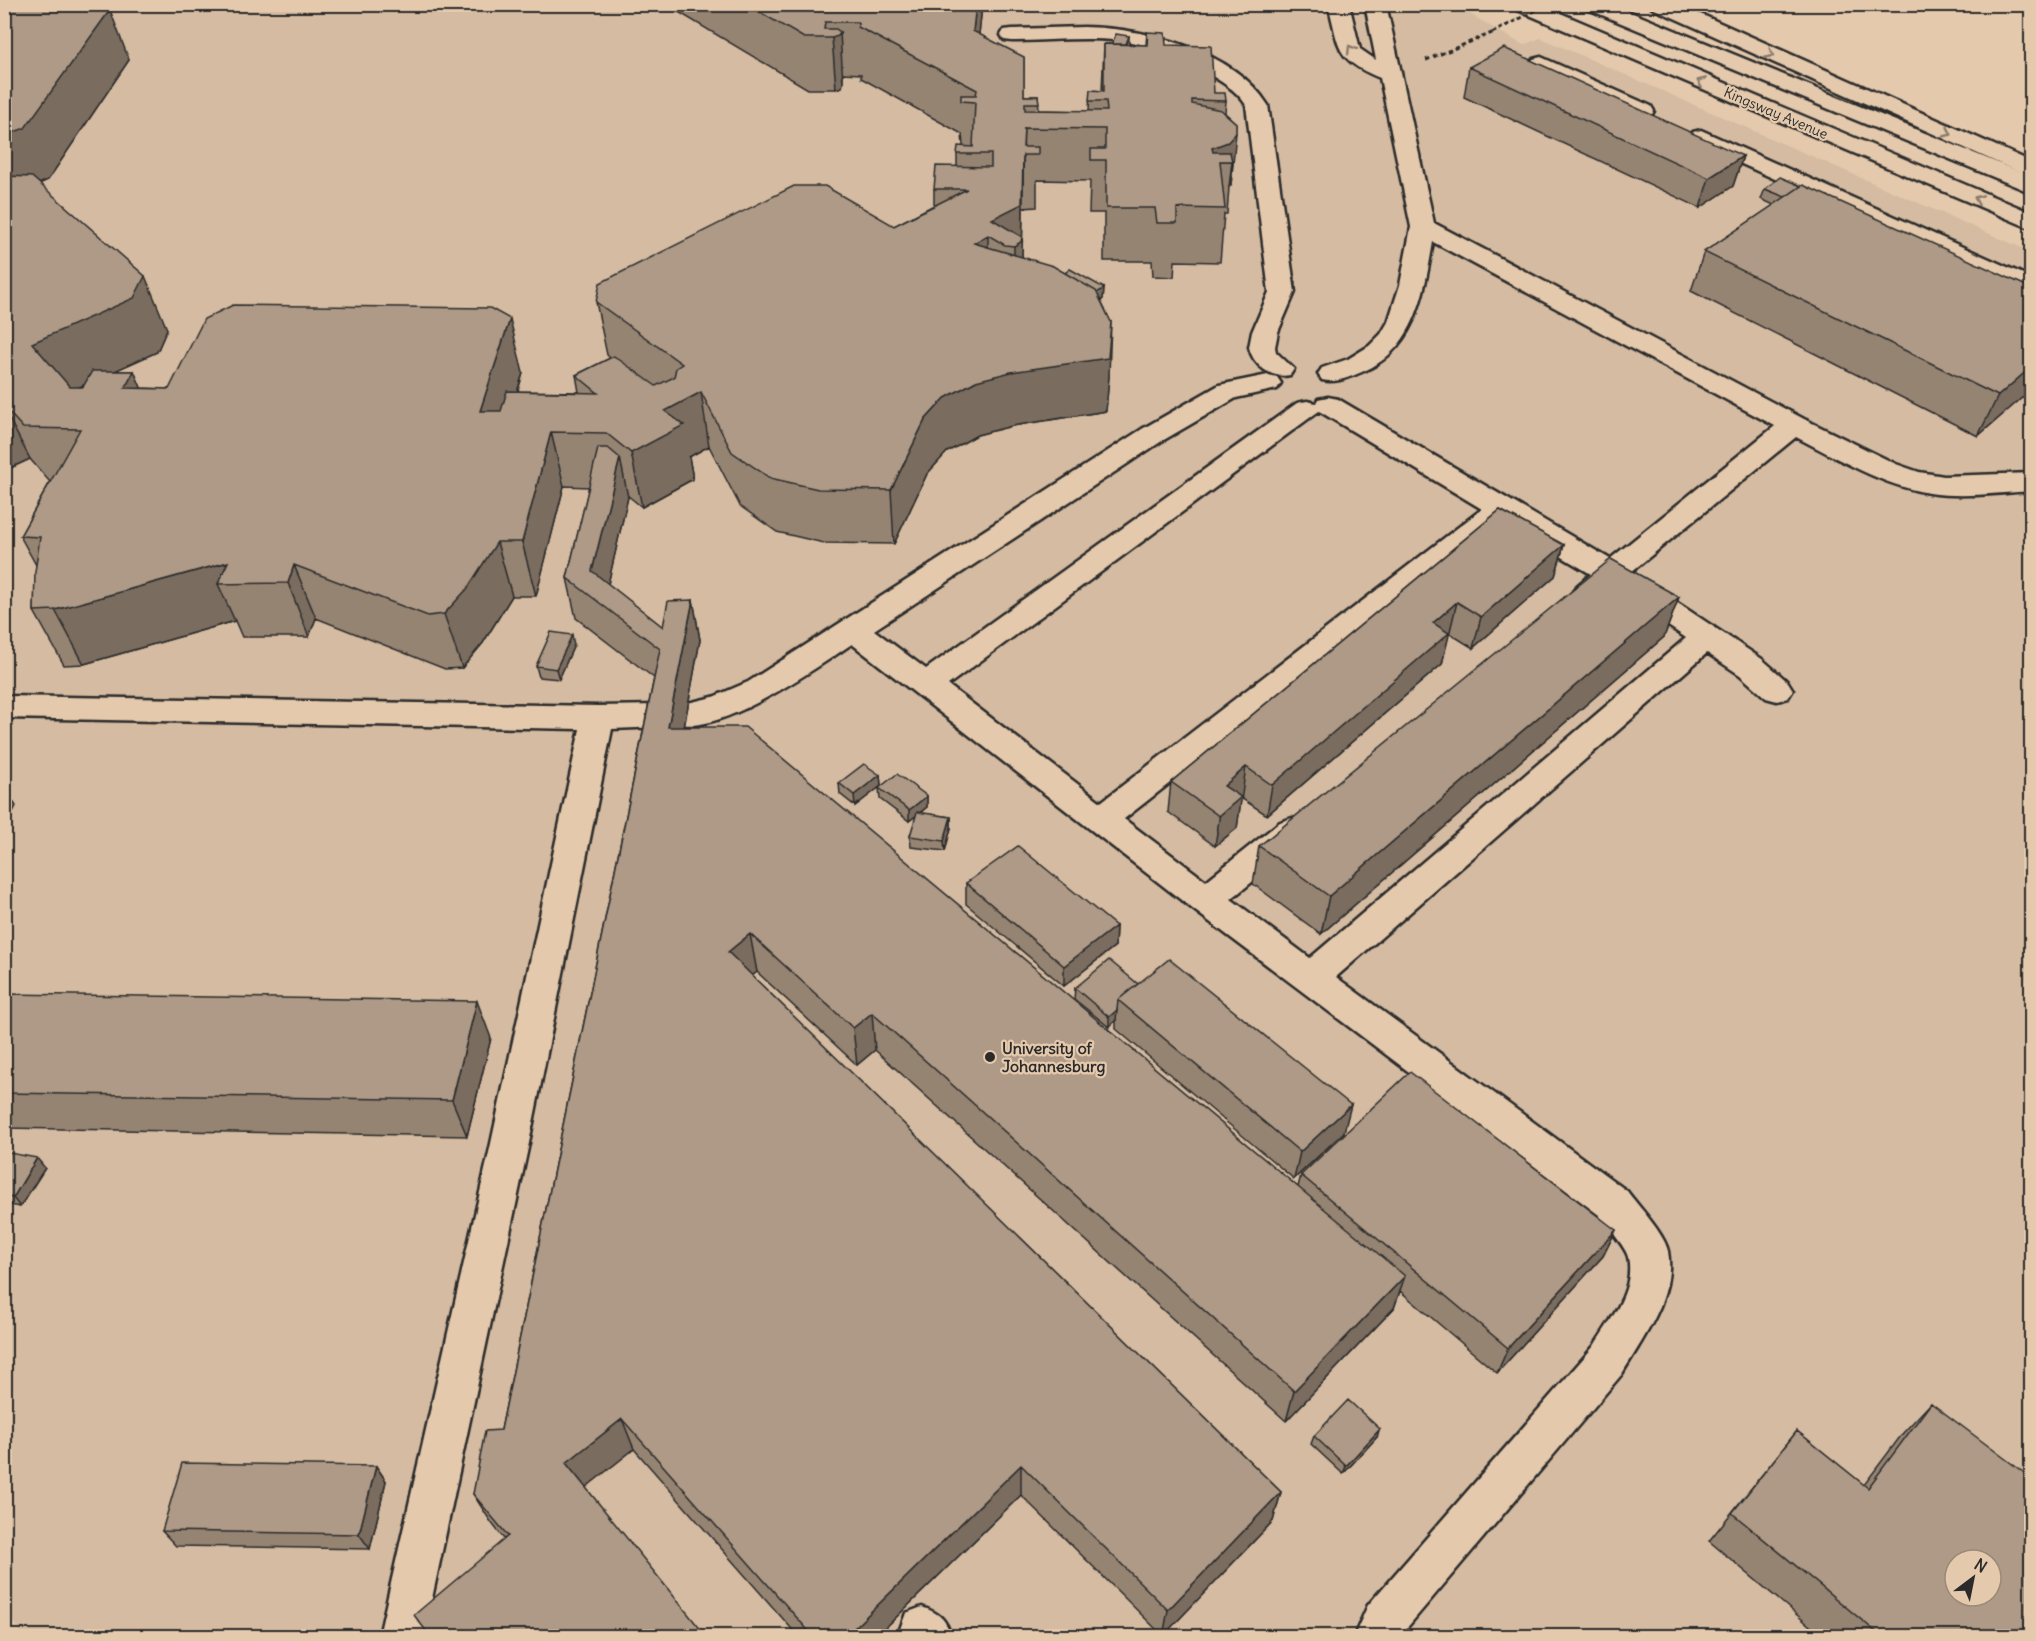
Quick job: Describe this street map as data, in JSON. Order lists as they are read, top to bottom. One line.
{"streets":{"main road":["Kingsway Avenue"]},"places":["University of Johannesburg"],"north":"top right"}
